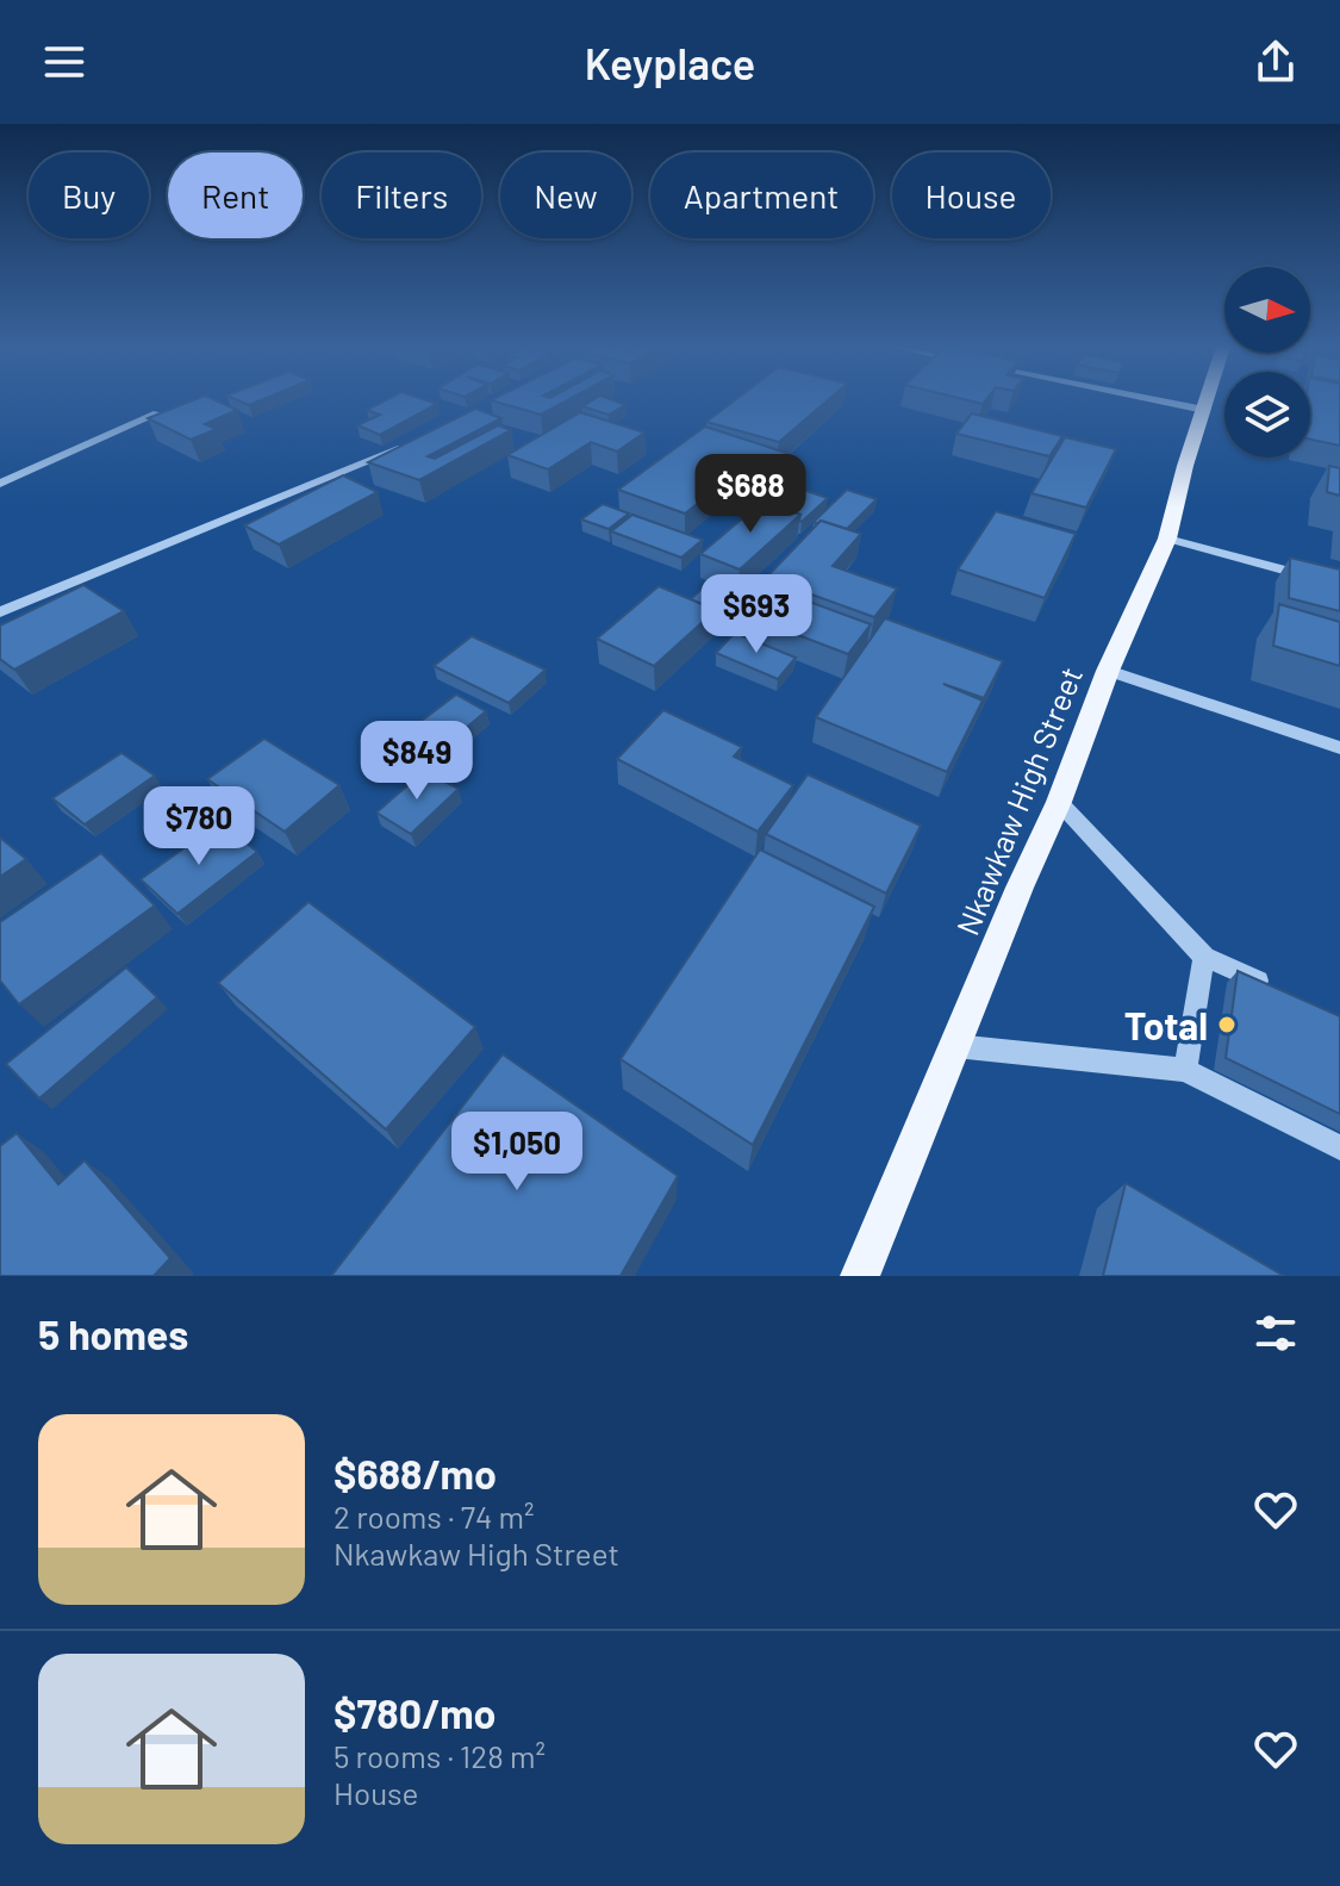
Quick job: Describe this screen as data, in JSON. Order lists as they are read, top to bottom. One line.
{"streets":{"main road":["Nkawkaw High Street"]},"places":["Total"],"north":"right","page":{"header":"Keyplace","chip":["Buy","Rent","Filters","New","Apartment","House"],"price":["$688","$693","$849","$780","$1,050"],"heading":"5 homes","list":[{"name":"$688/mo","note":"2 rooms · 74 m² · Nkawkaw High Street"},{"name":"$780/mo","note":"5 rooms · 128 m² · House"}]}}
